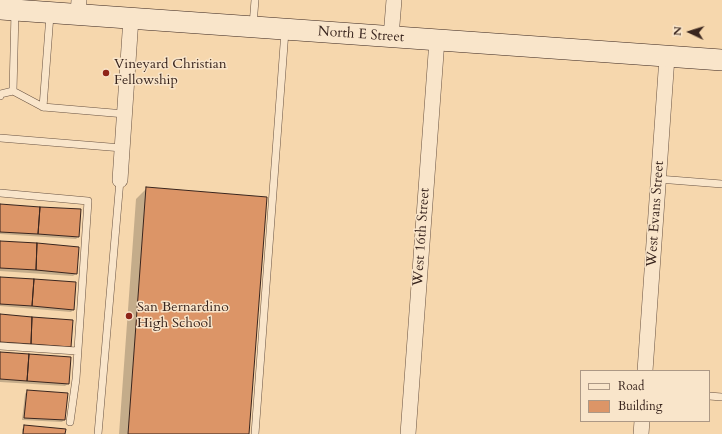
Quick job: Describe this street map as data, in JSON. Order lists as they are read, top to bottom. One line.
{"streets":{"main road":["North E Street"],"street":["West Evans Street","West 16th Street"]},"crossings":[["North E Street","West Evans Street"],["North E Street","West 16th Street"]],"places":["Vineyard Christian Fellowship","San Bernardino High School"],"legend":["Road","Building"],"north":"left"}
